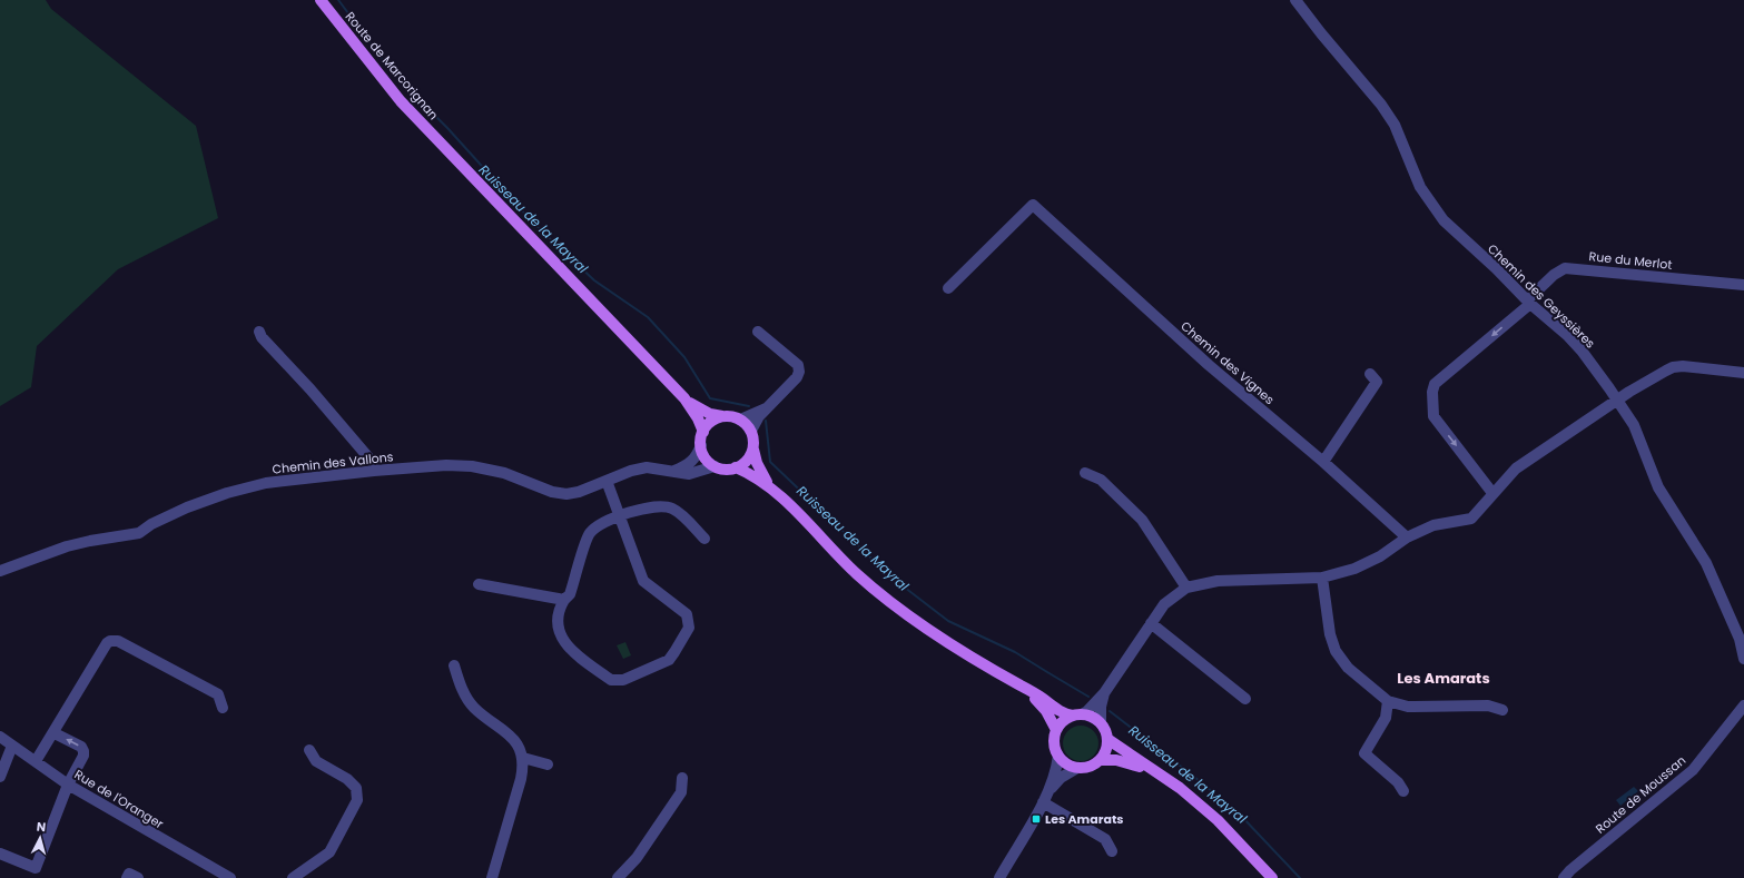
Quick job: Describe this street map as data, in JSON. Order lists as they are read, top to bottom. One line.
{"streets":{"main road":["Route de Marcorignan"],"street":["Rue du Merlot","Chemin des Geyssières","Chemin des Vignes","Chemin des Vallons","Route de Moussan","Rue de l'Oranger"]},"crossings":[["Route de Marcorignan","Chemin des Vallons"],["Rue du Merlot","Chemin des Geyssières"]],"districts":["Les Amarats"],"water":["Ruisseau de la Mayral"],"places":{"transit":["Les Amarats"]},"north":"top"}
